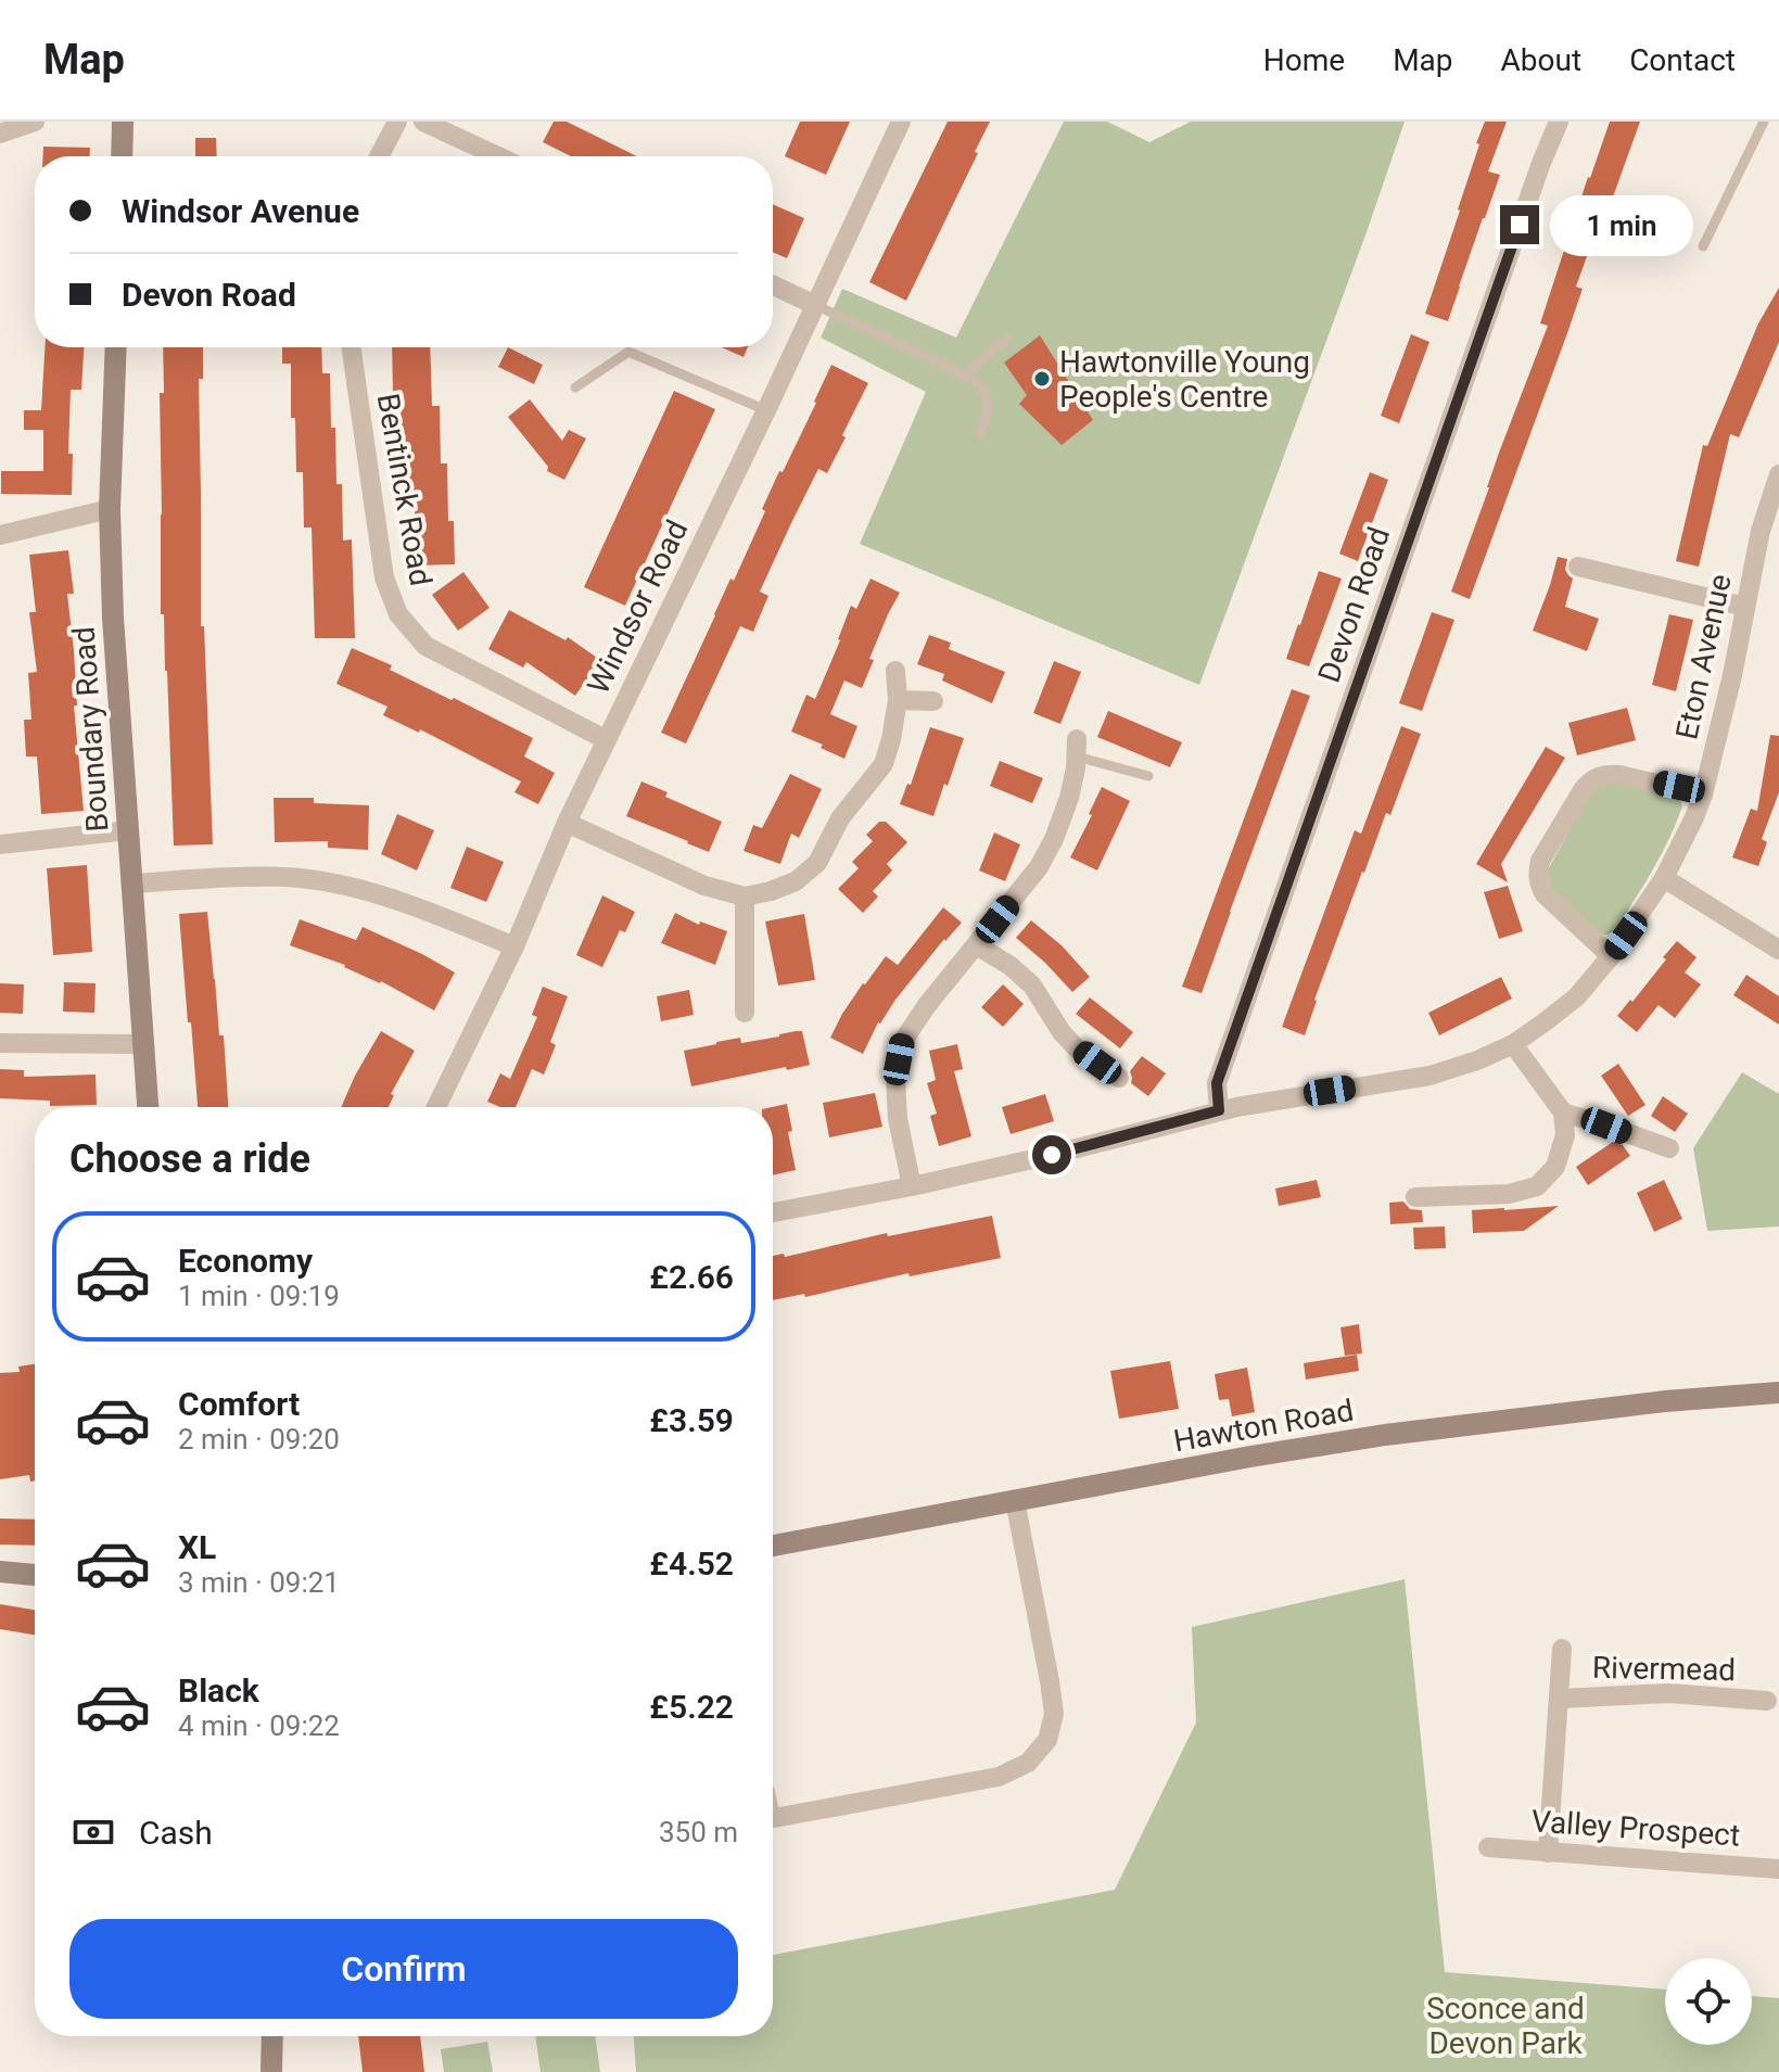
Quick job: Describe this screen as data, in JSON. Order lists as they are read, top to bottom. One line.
{"streets":{"street":["Bentinck Road","Devon Road","Windsor Road","Eton Avenue","Boundary Road","Hawton Road","Rivermead","Valley Prospect"]},"crossings":[["Bentinck Road","Windsor Road"],["Devon Road","Eton Avenue"],["Rivermead","Valley Prospect"]],"parks":["Sconce and Devon Park"],"places":["Hawtonville Young People's Centre"],"page":{"header":"Map","nav":["Home","Map","About","Contact"],"banner":["Windsor Avenue","Devon Road"],"bubble":"1 min","heading":"Choose a ride","list":[{"name":"Economy","note":"1 min · 09:19","value":"£2.66"},{"name":"Comfort","note":"2 min · 09:20","value":"£3.59"},{"name":"XL","note":"3 min · 09:21","value":"£4.52"},{"name":"Black","note":"4 min · 09:22","value":"£5.22"}],"pay":["Cash","350 m"],"buttons":"Confirm"}}
